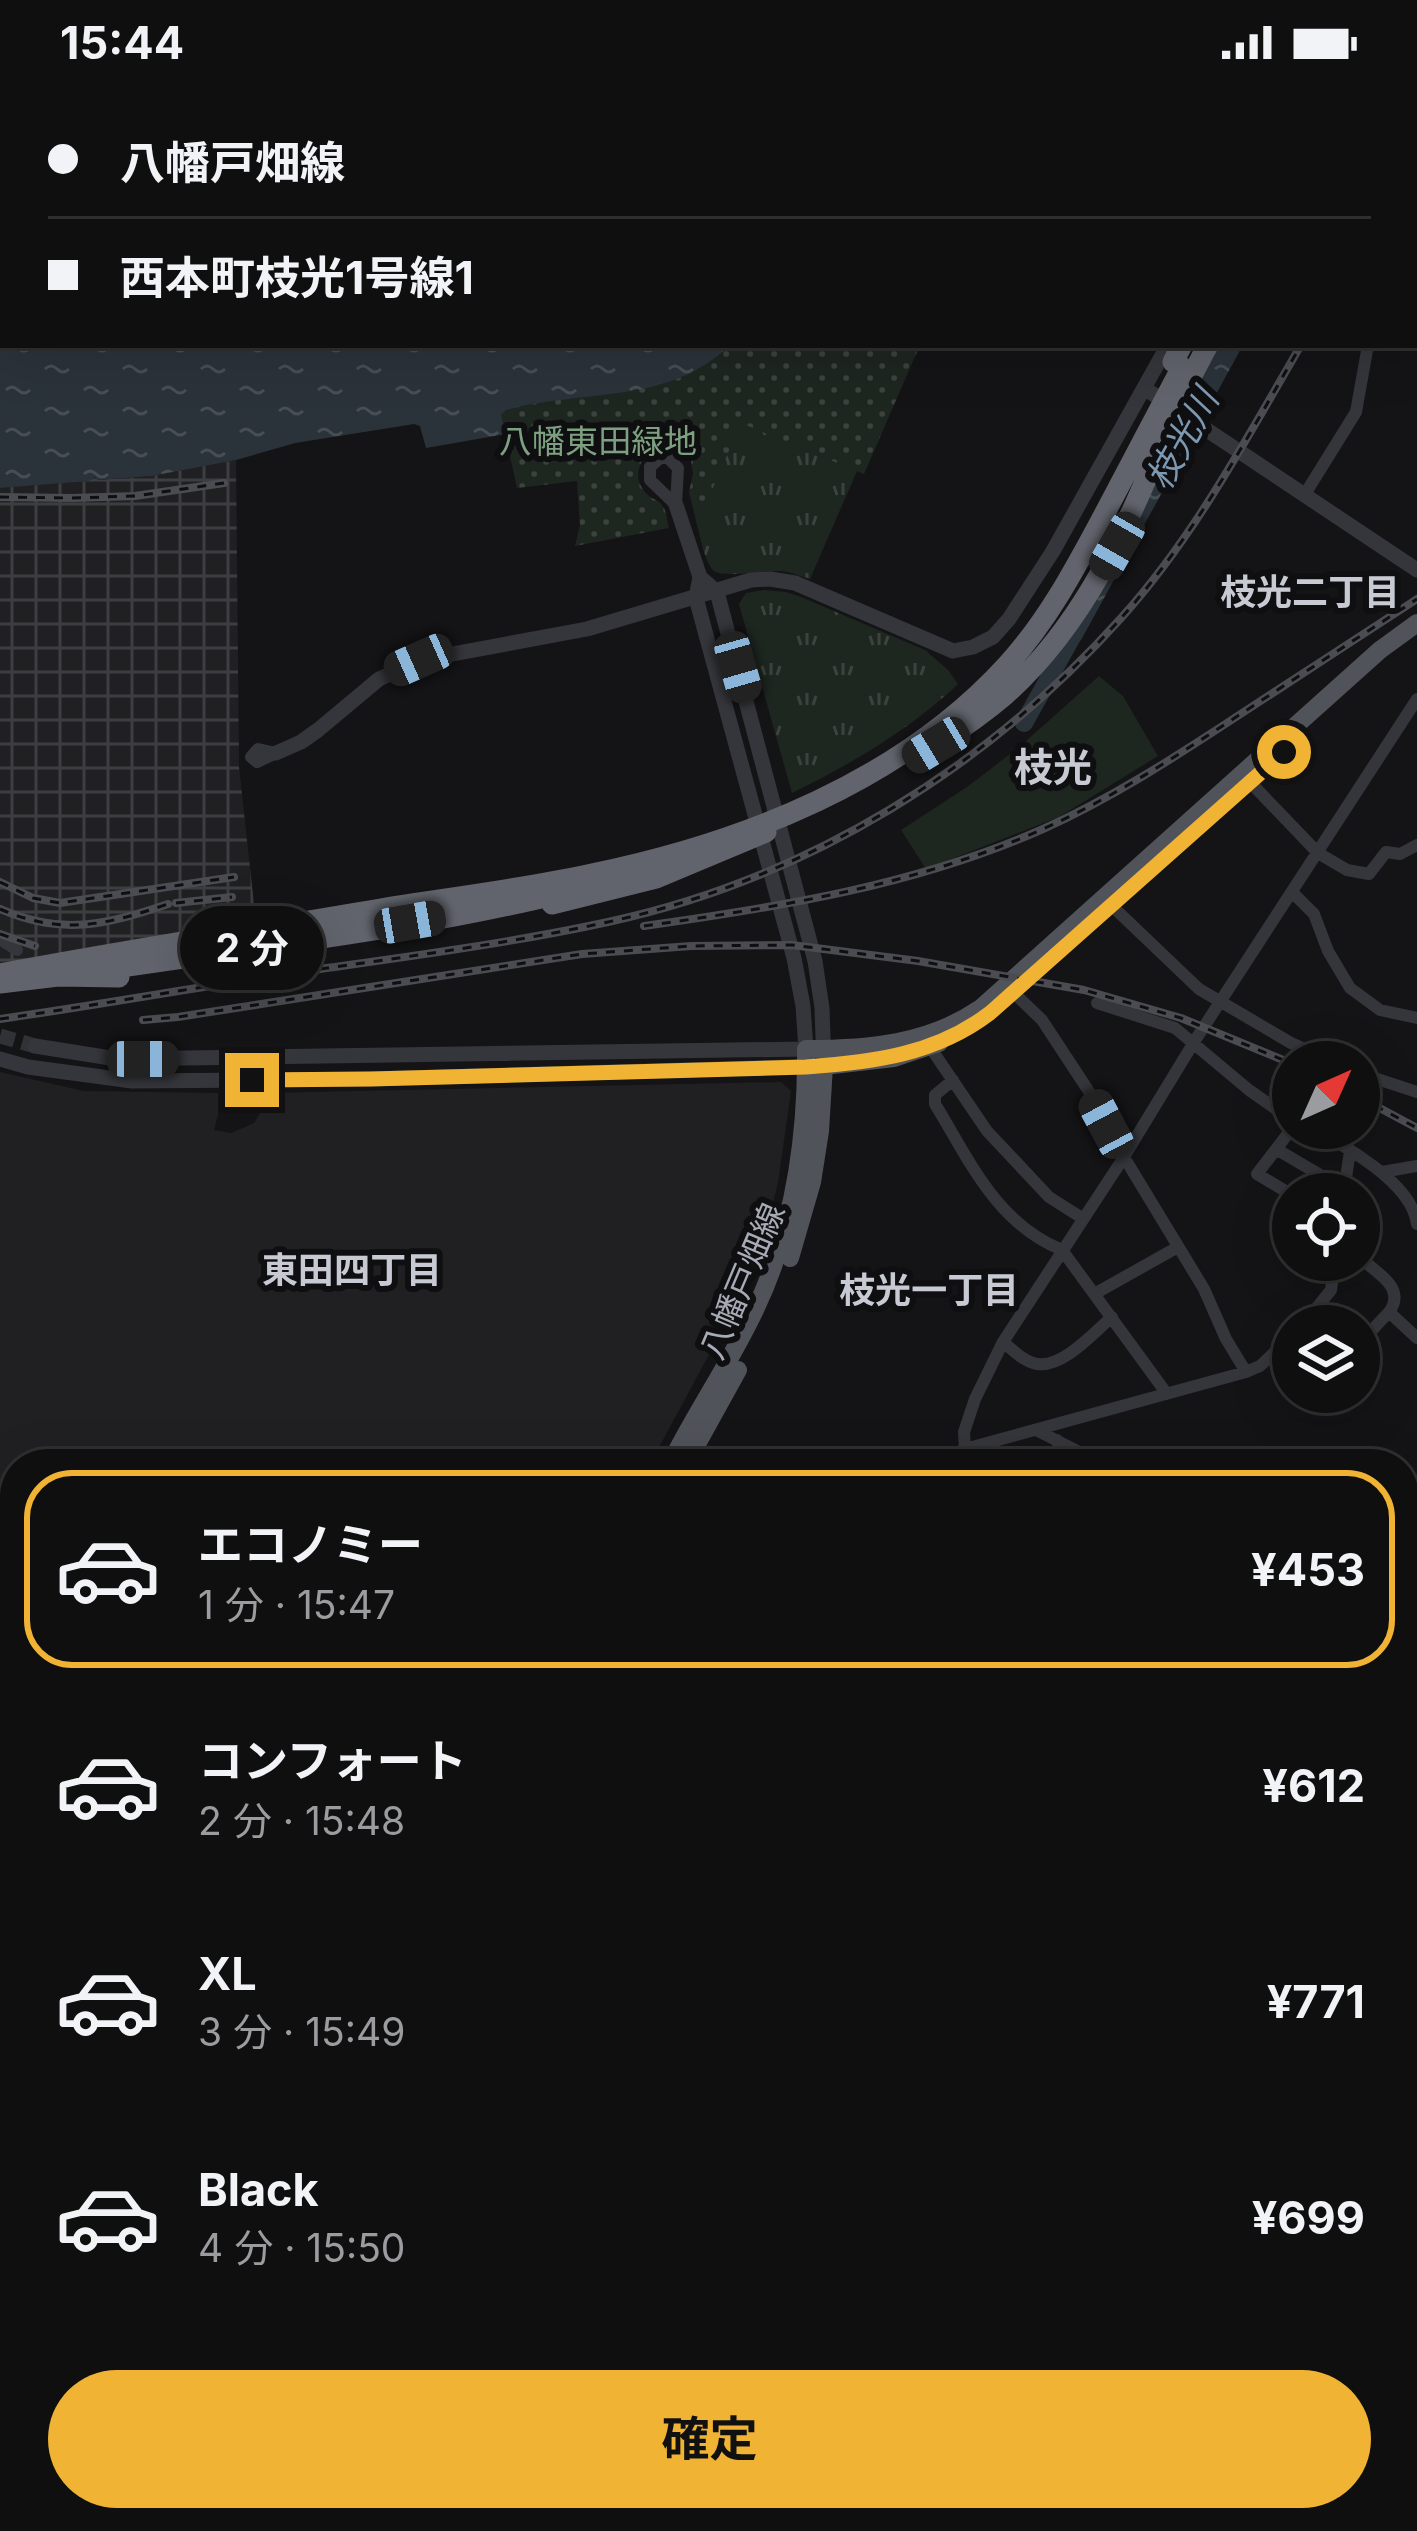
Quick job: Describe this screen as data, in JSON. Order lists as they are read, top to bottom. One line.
{"streets":{"main road":["八幡戸畑線"]},"districts":["枝光二丁目","枝光","東田四丁目","枝光一丁目"],"water":["枝光川"],"parks":["八幡東田緑地"],"north":"top right","page":{"status":"15:44","banner":["八幡戸畑線","西本町枝光1号線1"],"bubble":"2 分","list":[{"name":"エコノミー","note":"1 分 · 15:47","value":"¥453"},{"name":"コンフォート","note":"2 分 · 15:48","value":"¥612"},{"name":"XL","note":"3 分 · 15:49","value":"¥771"},{"name":"Black","note":"4 分 · 15:50","value":"¥699"}],"buttons":"確定"}}
